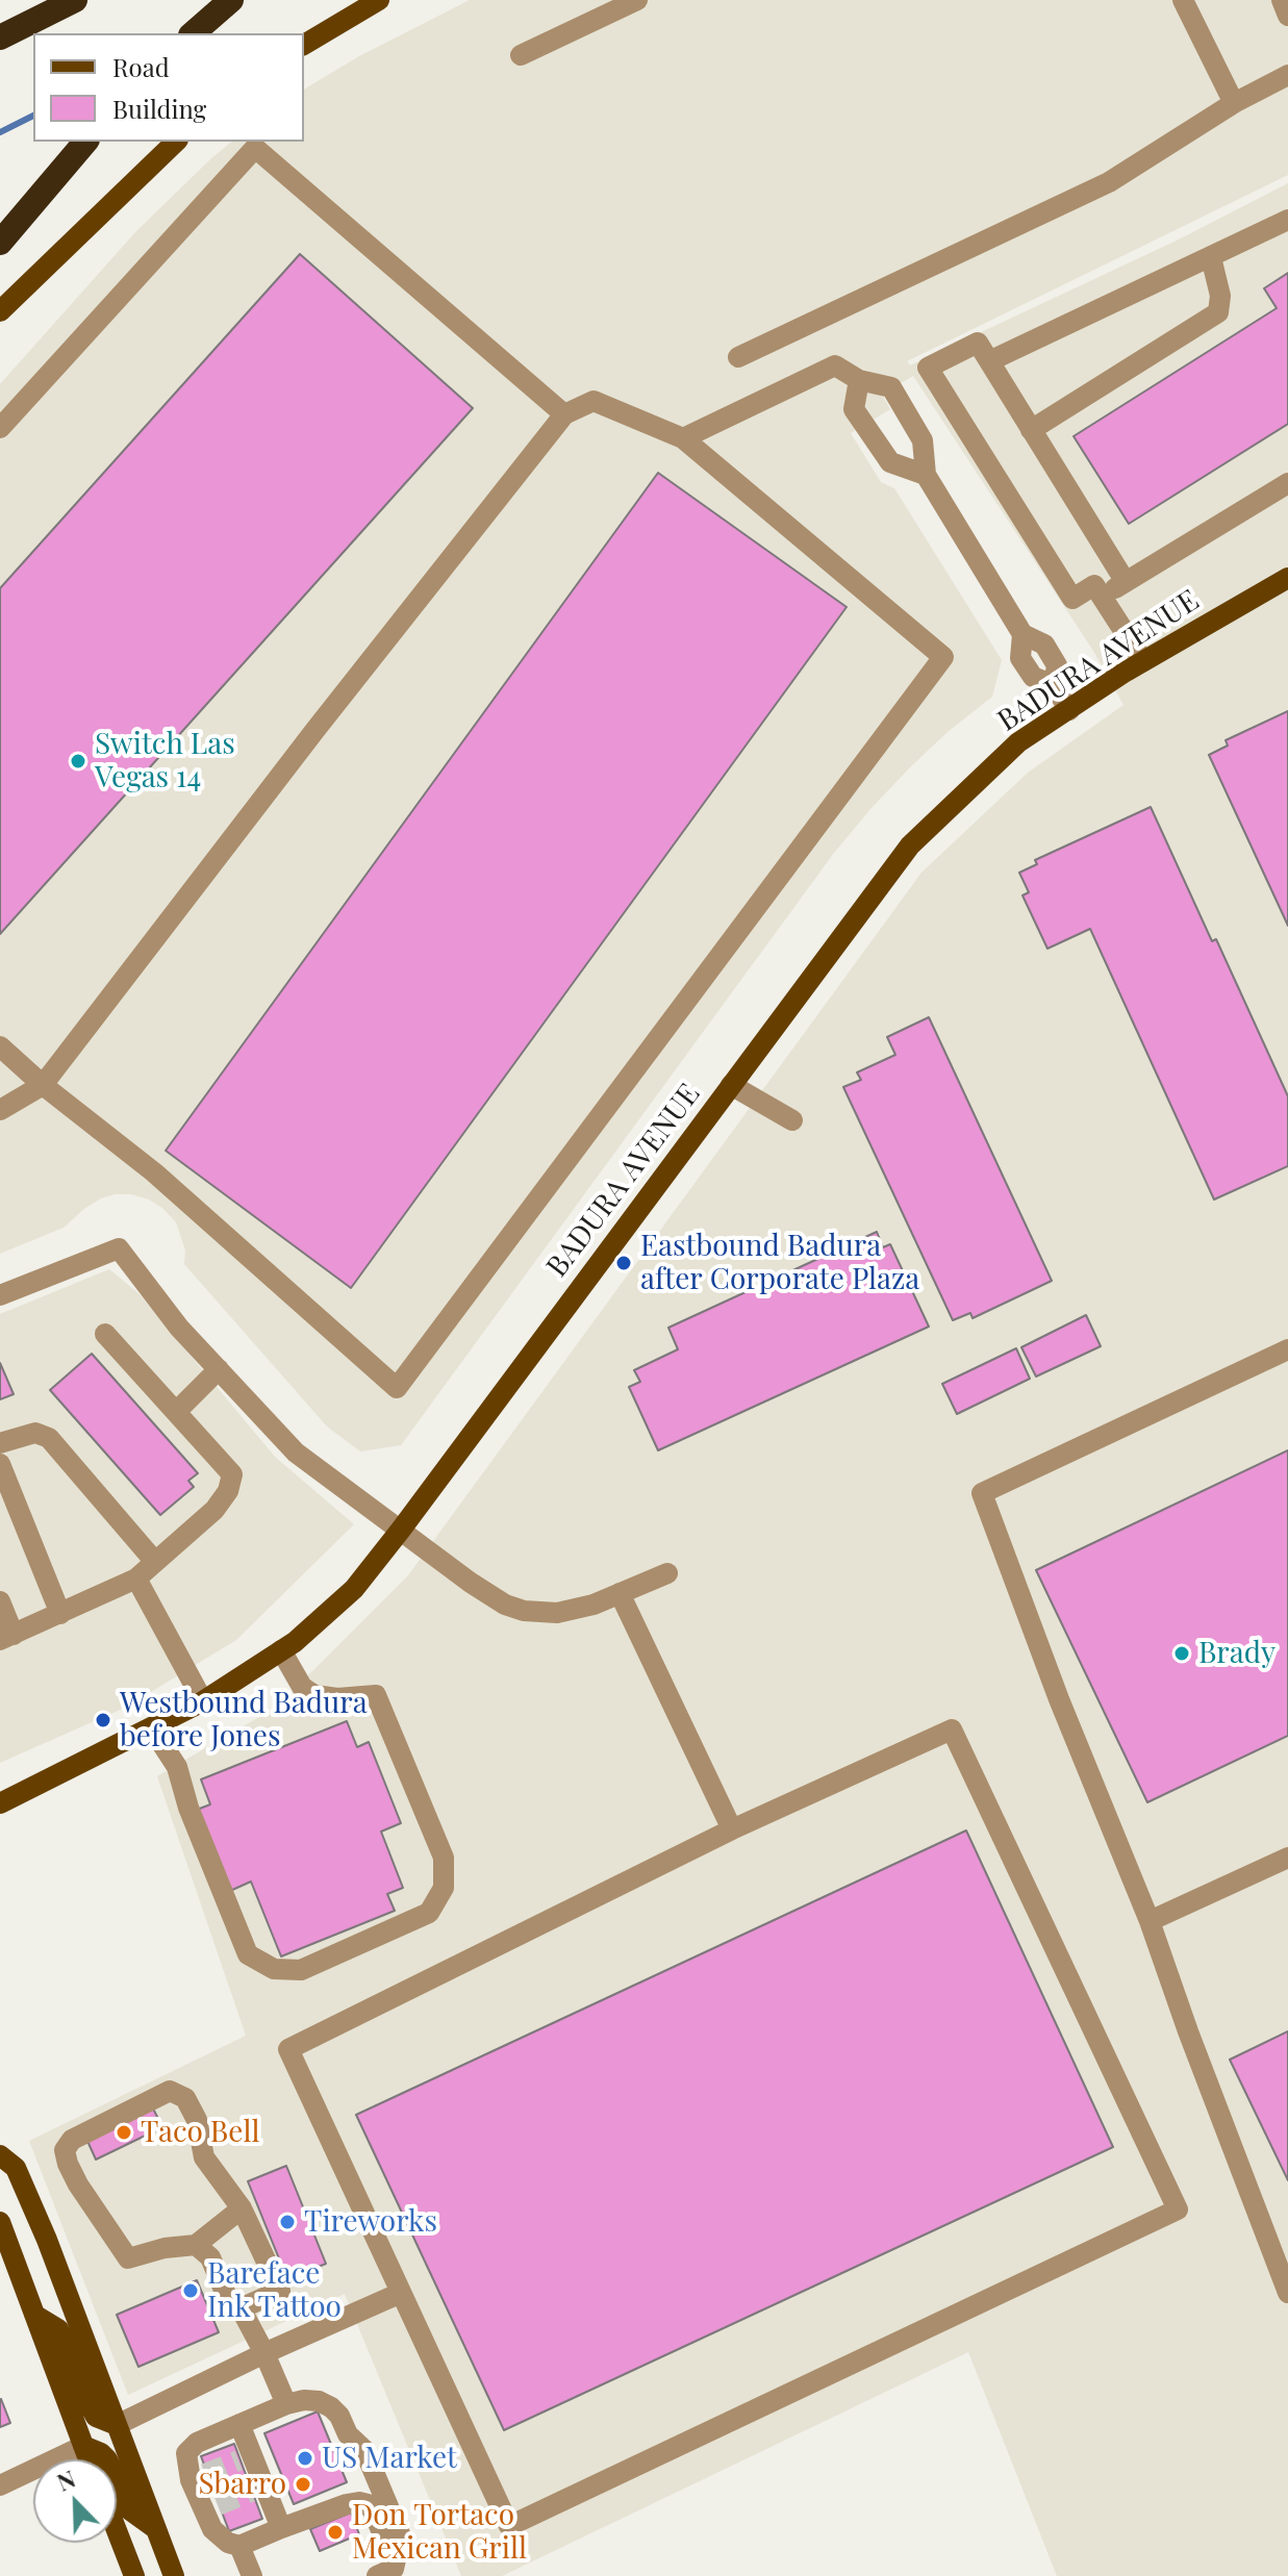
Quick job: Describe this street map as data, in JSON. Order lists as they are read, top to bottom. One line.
{"streets":{"main road":["BADURA AVENUE"]},"places":["Switch Las Vegas 14","Eastbound Badura after Corporate Plaza","Brady","Westbound Badura before Jones","Taco Bell","Tireworks","Bareface Ink Tattoo","US Market","Sbarro","Don Tortaco Mexican Grill"],"legend":["Road","Building"],"north":"top left"}
